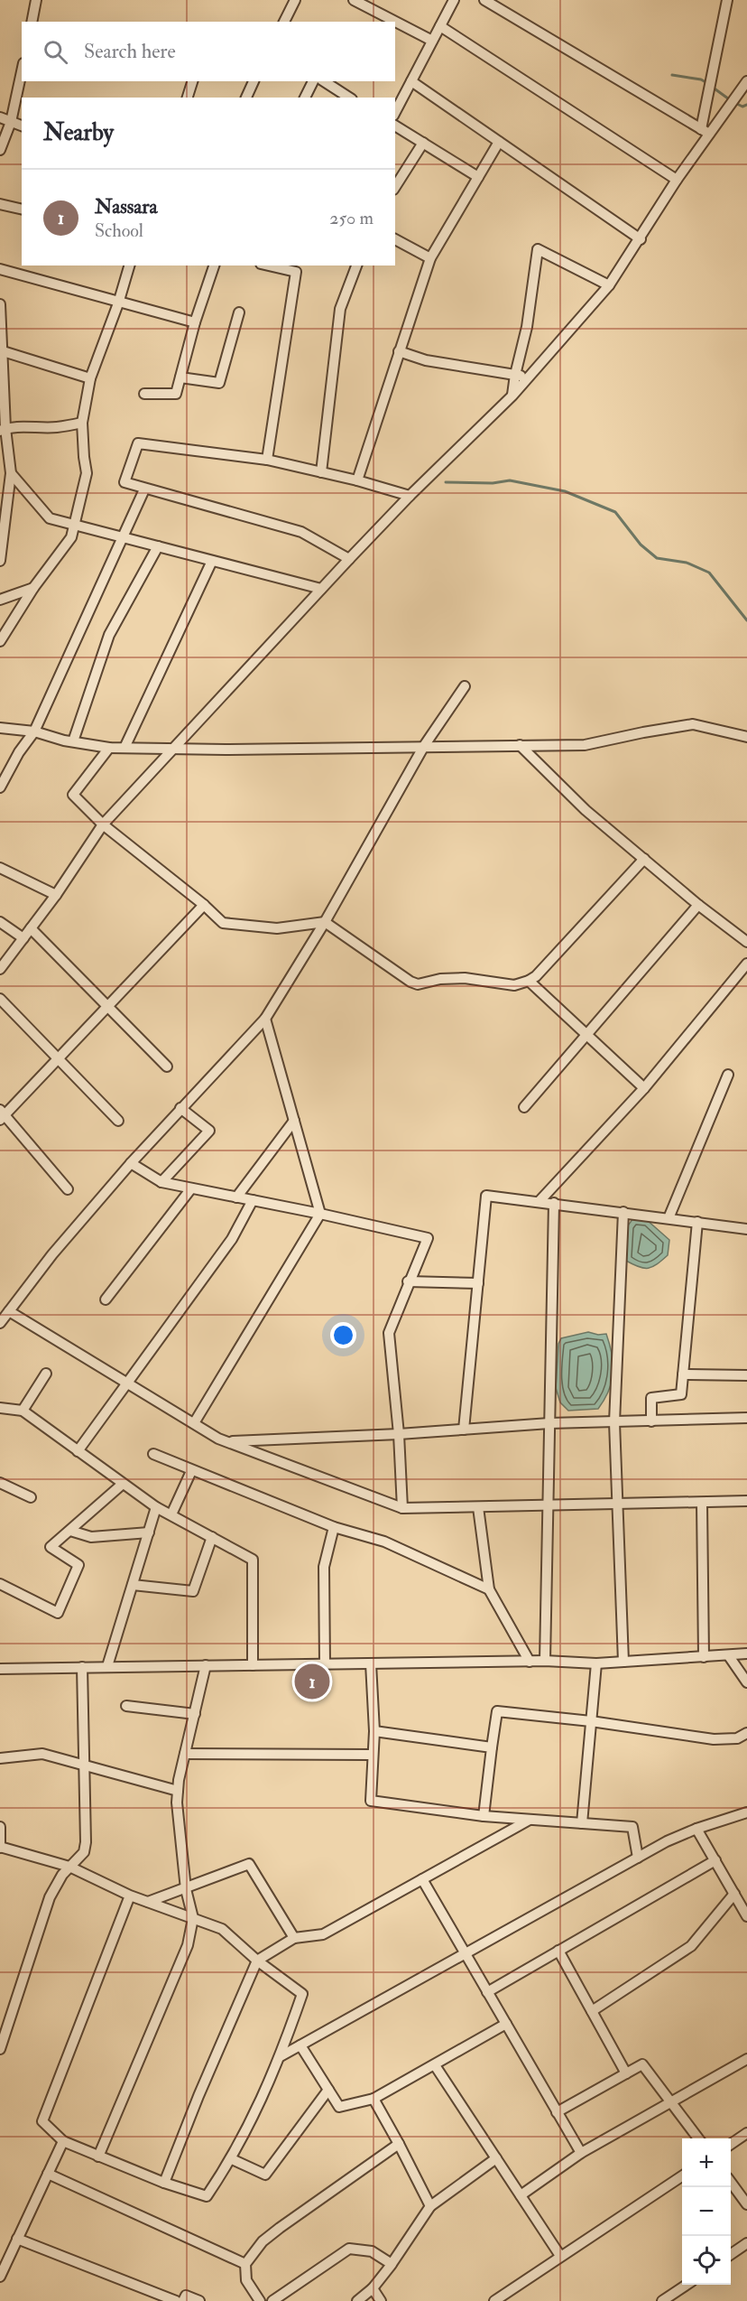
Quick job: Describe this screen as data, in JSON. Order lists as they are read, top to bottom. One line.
{"page":{"search":"Search here","heading":"Nearby","list":[{"mark":"1","name":"Nassara","note":"School","value":"250 m"}],"pins":"1","map_buttons":["+","−"]}}
